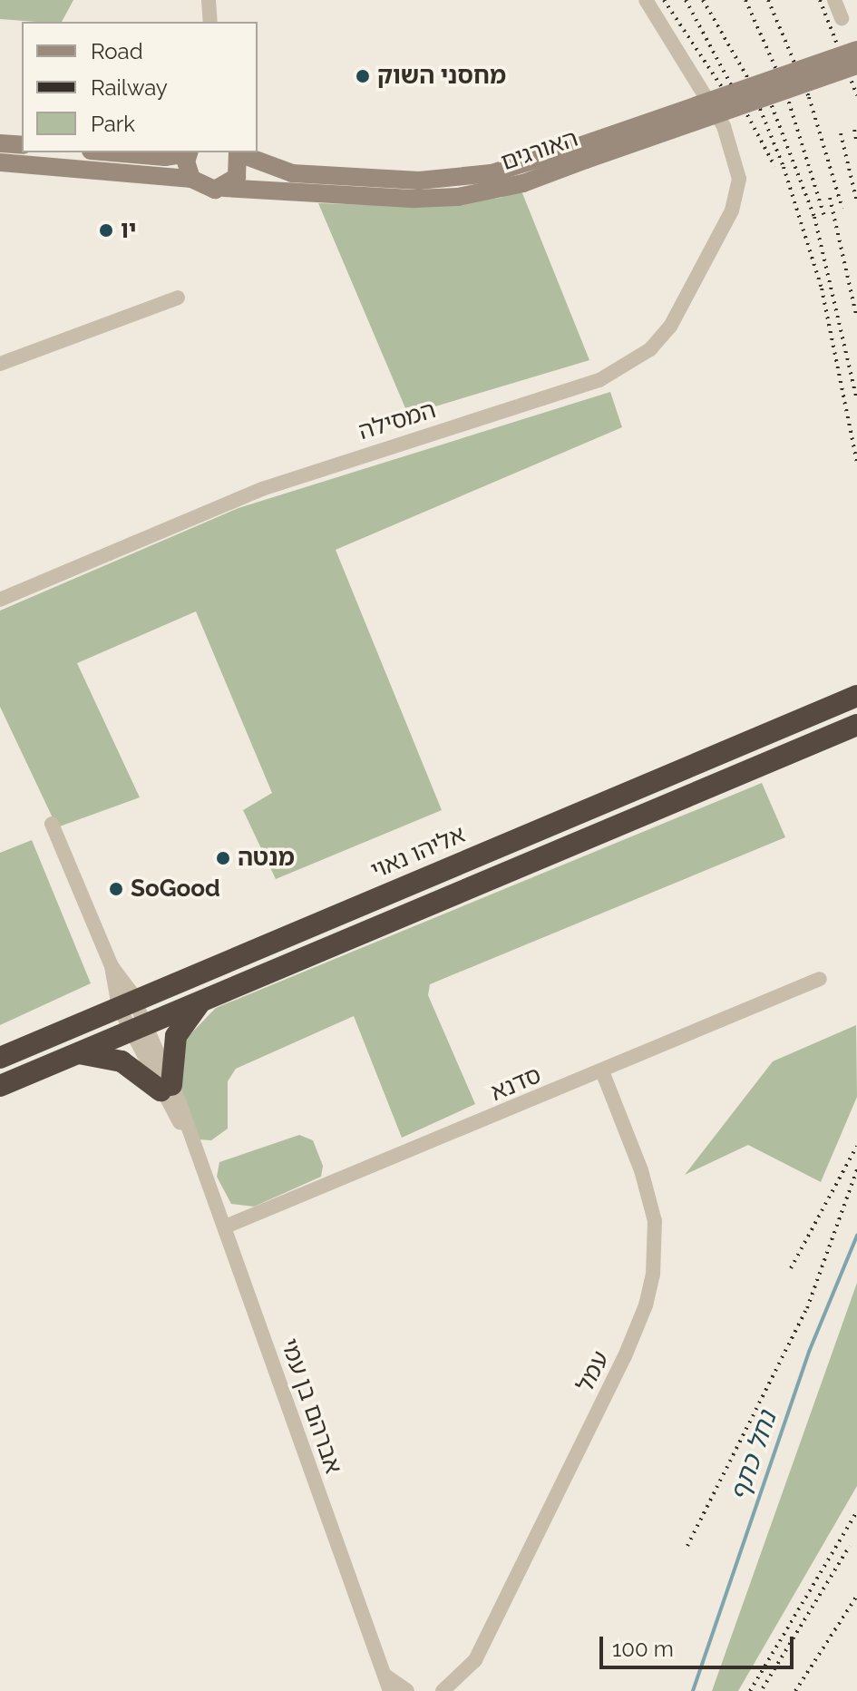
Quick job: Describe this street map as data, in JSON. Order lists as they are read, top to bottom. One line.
{"streets":{"highway":["אליהו נאוי"],"street":["האורגים","המסילה","סדנא","עמל","אברהם בן עמי"]},"crossings":[["אליהו נאוי","אברהם בן עמי"],["סדנא","עמל"],["סדנא","אברהם בן עמי"]],"water":["נחל כתף"],"places":["מחסני השוק","יו","מנטה","SoGood"],"legend":["Road","Railway","Park"],"scale_bar":"100 m"}
